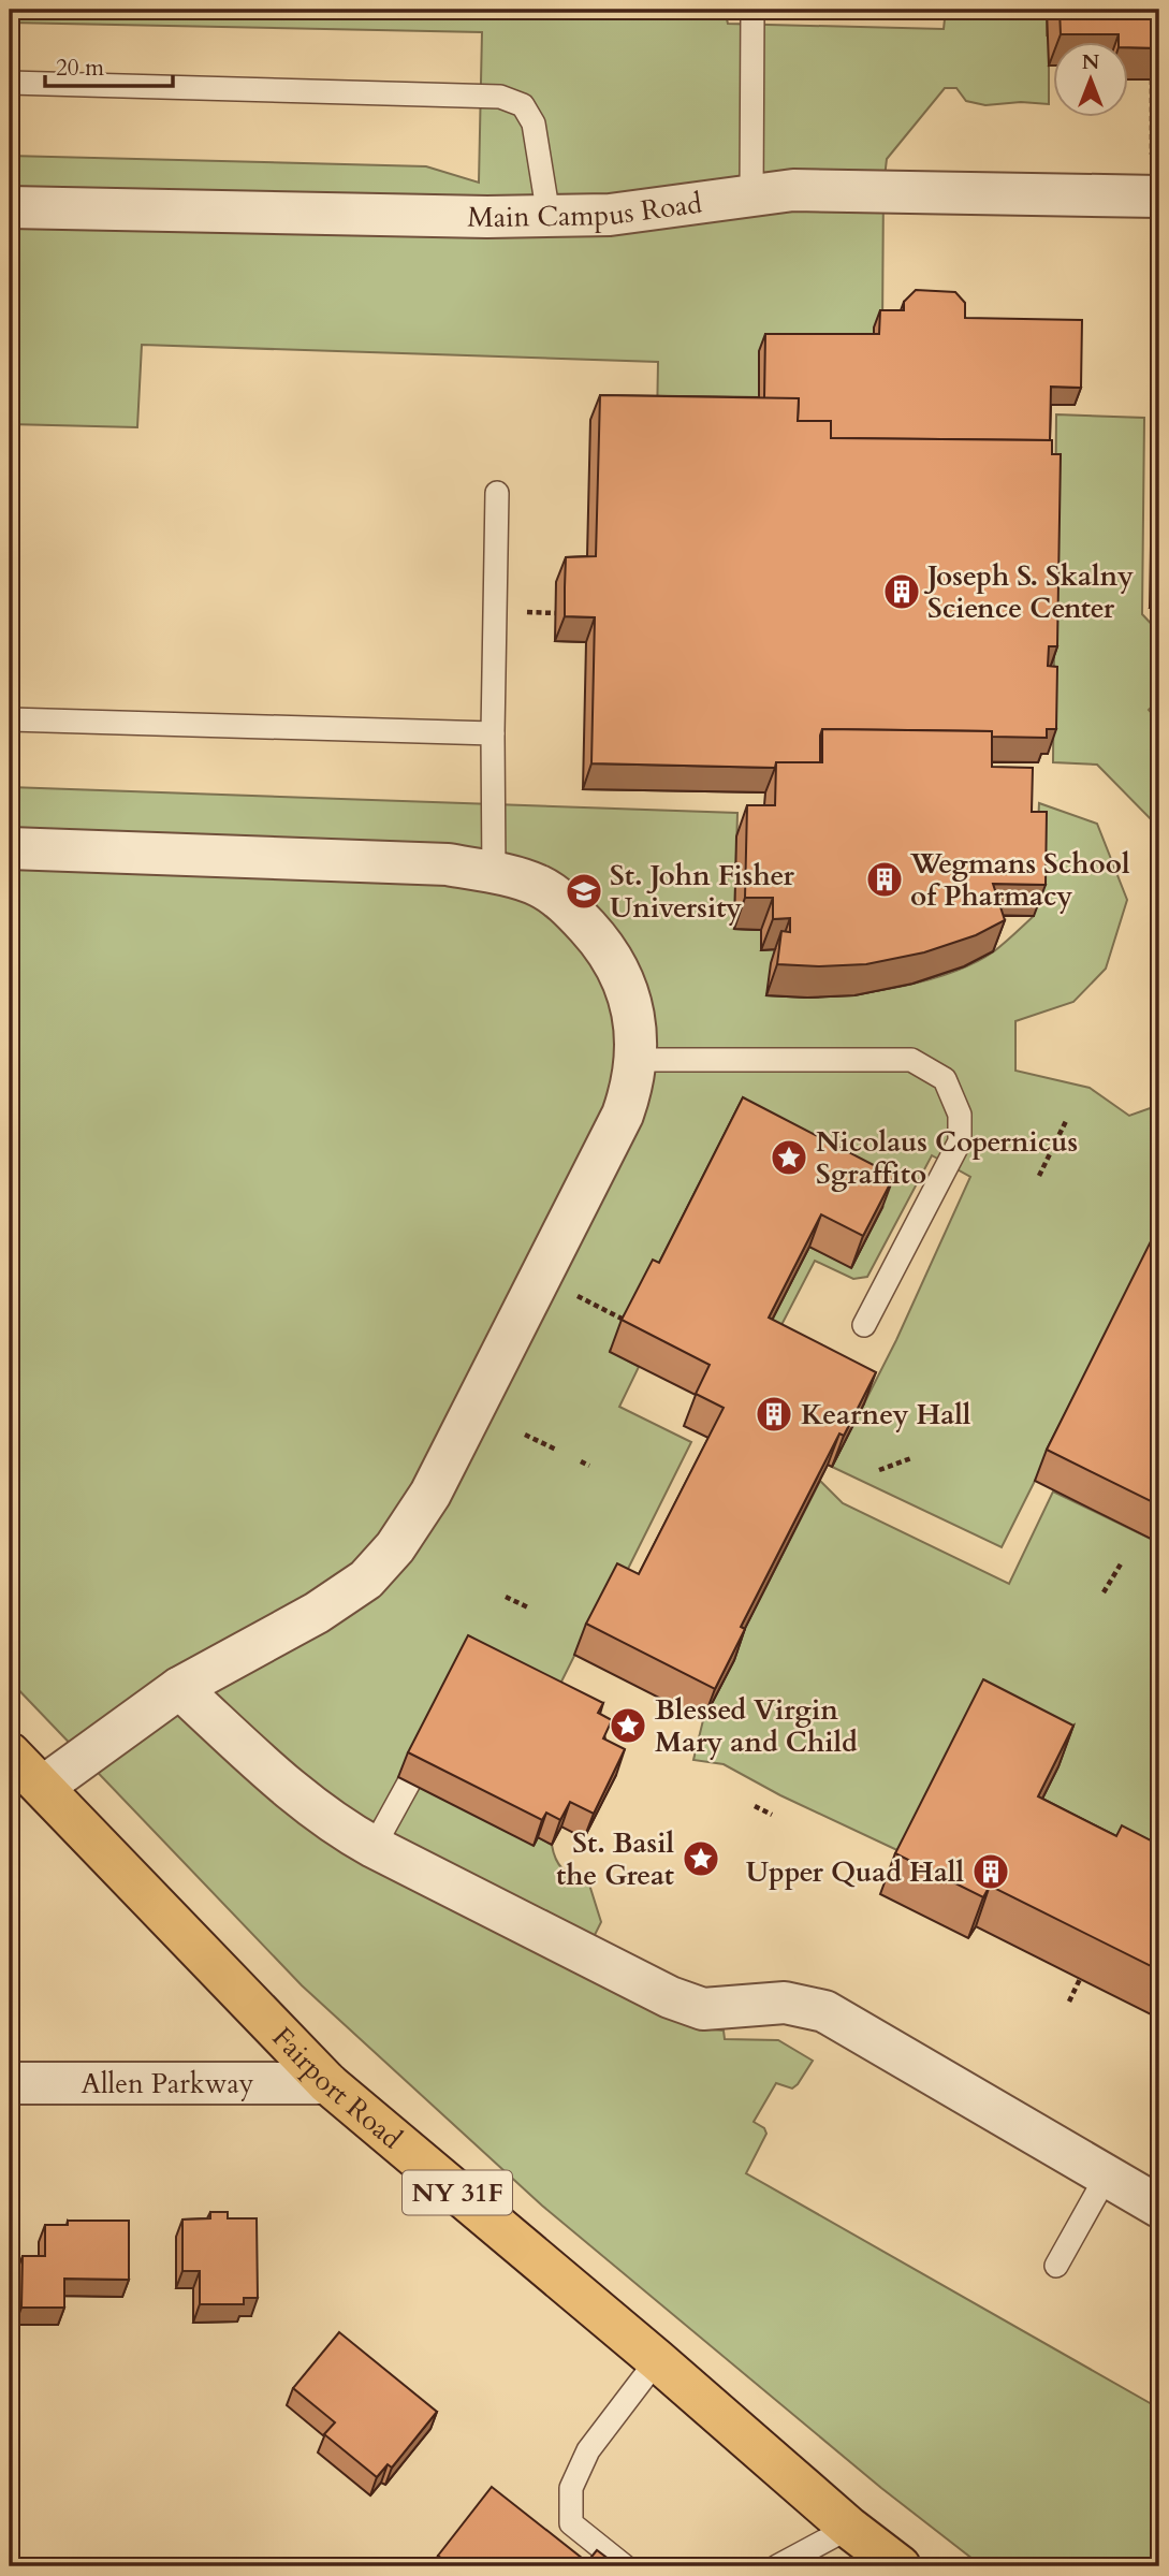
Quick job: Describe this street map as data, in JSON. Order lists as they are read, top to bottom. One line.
{"streets":{"main road":["Fairport Road","NY 31F"],"street":["Main Campus Road","Allen Parkway"]},"crossings":[["Allen Parkway","Fairport Road"]],"places":{"building":["Joseph S. Skalny Science Center","Wegmans School of Pharmacy","Kearney Hall","Upper Quad Hall"],"school or university":["St. John Fisher University"],"place":["Nicolaus Copernicus Sgraffito","Blessed Virgin Mary and Child","St. Basil the Great"]},"scale_bar":"20 m","north":"top"}
